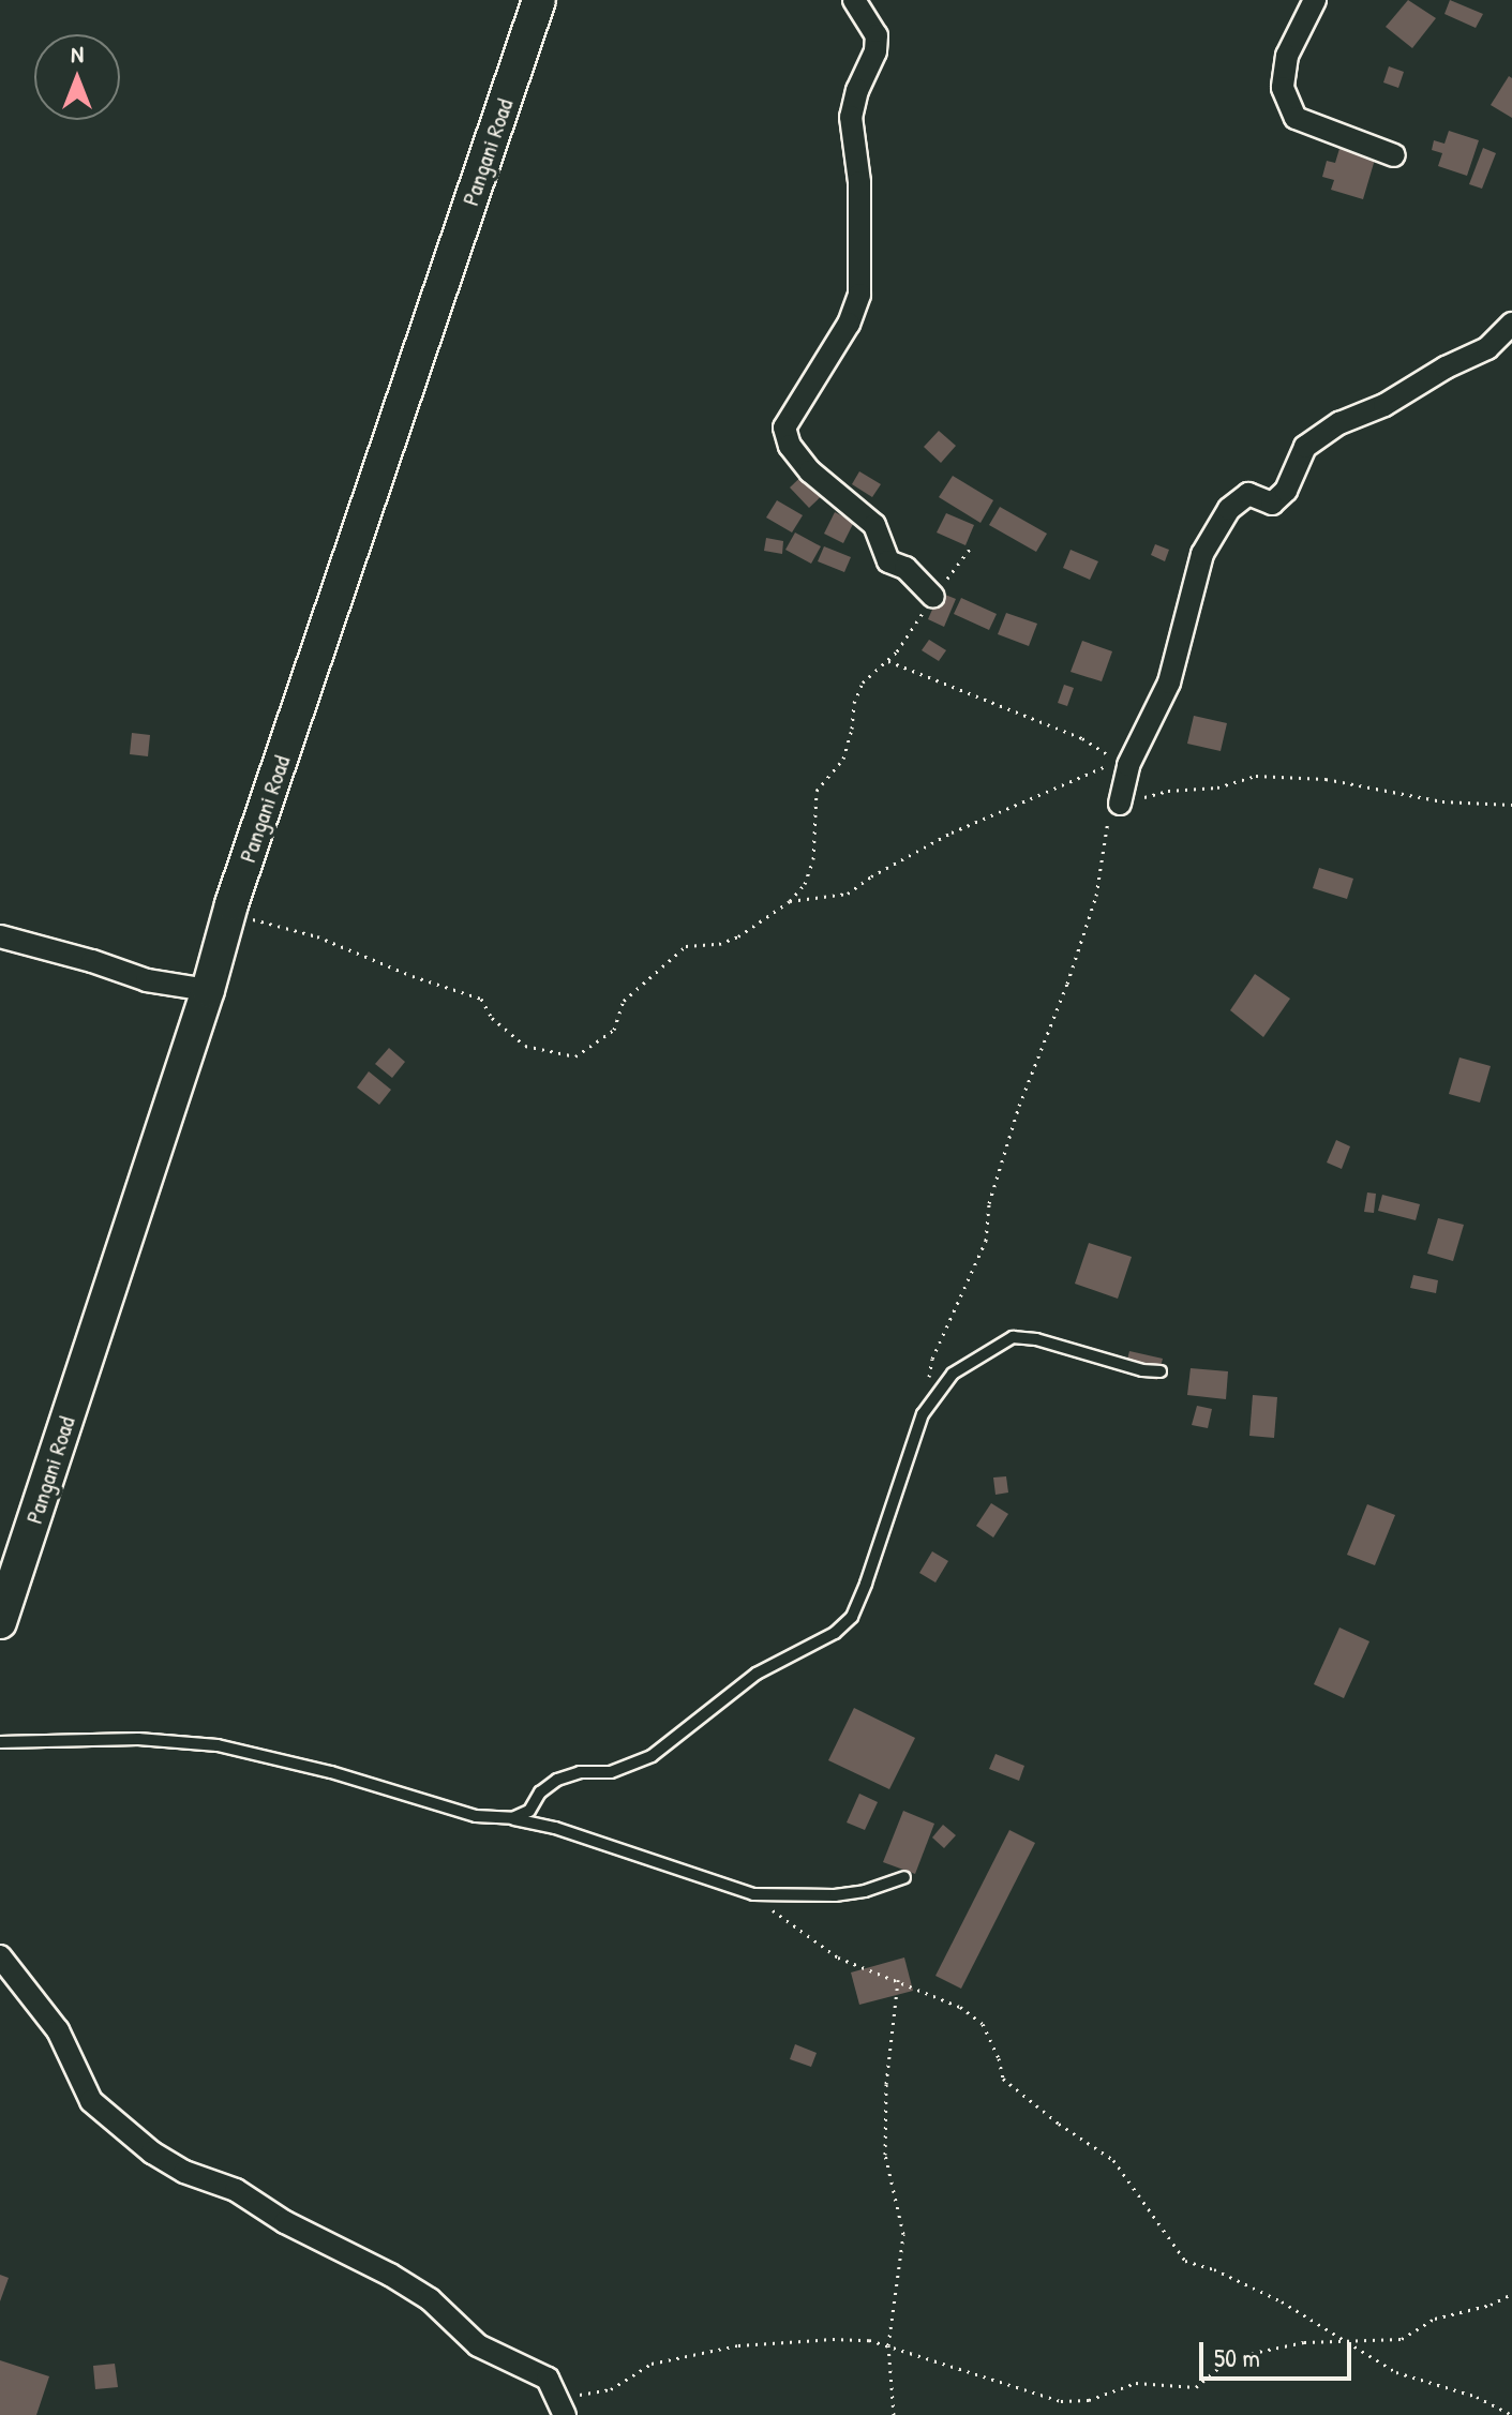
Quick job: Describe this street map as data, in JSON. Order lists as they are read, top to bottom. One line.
{"streets":{"main road":["Pangani Road"]},"scale_bar":"50 m","north":"top"}
